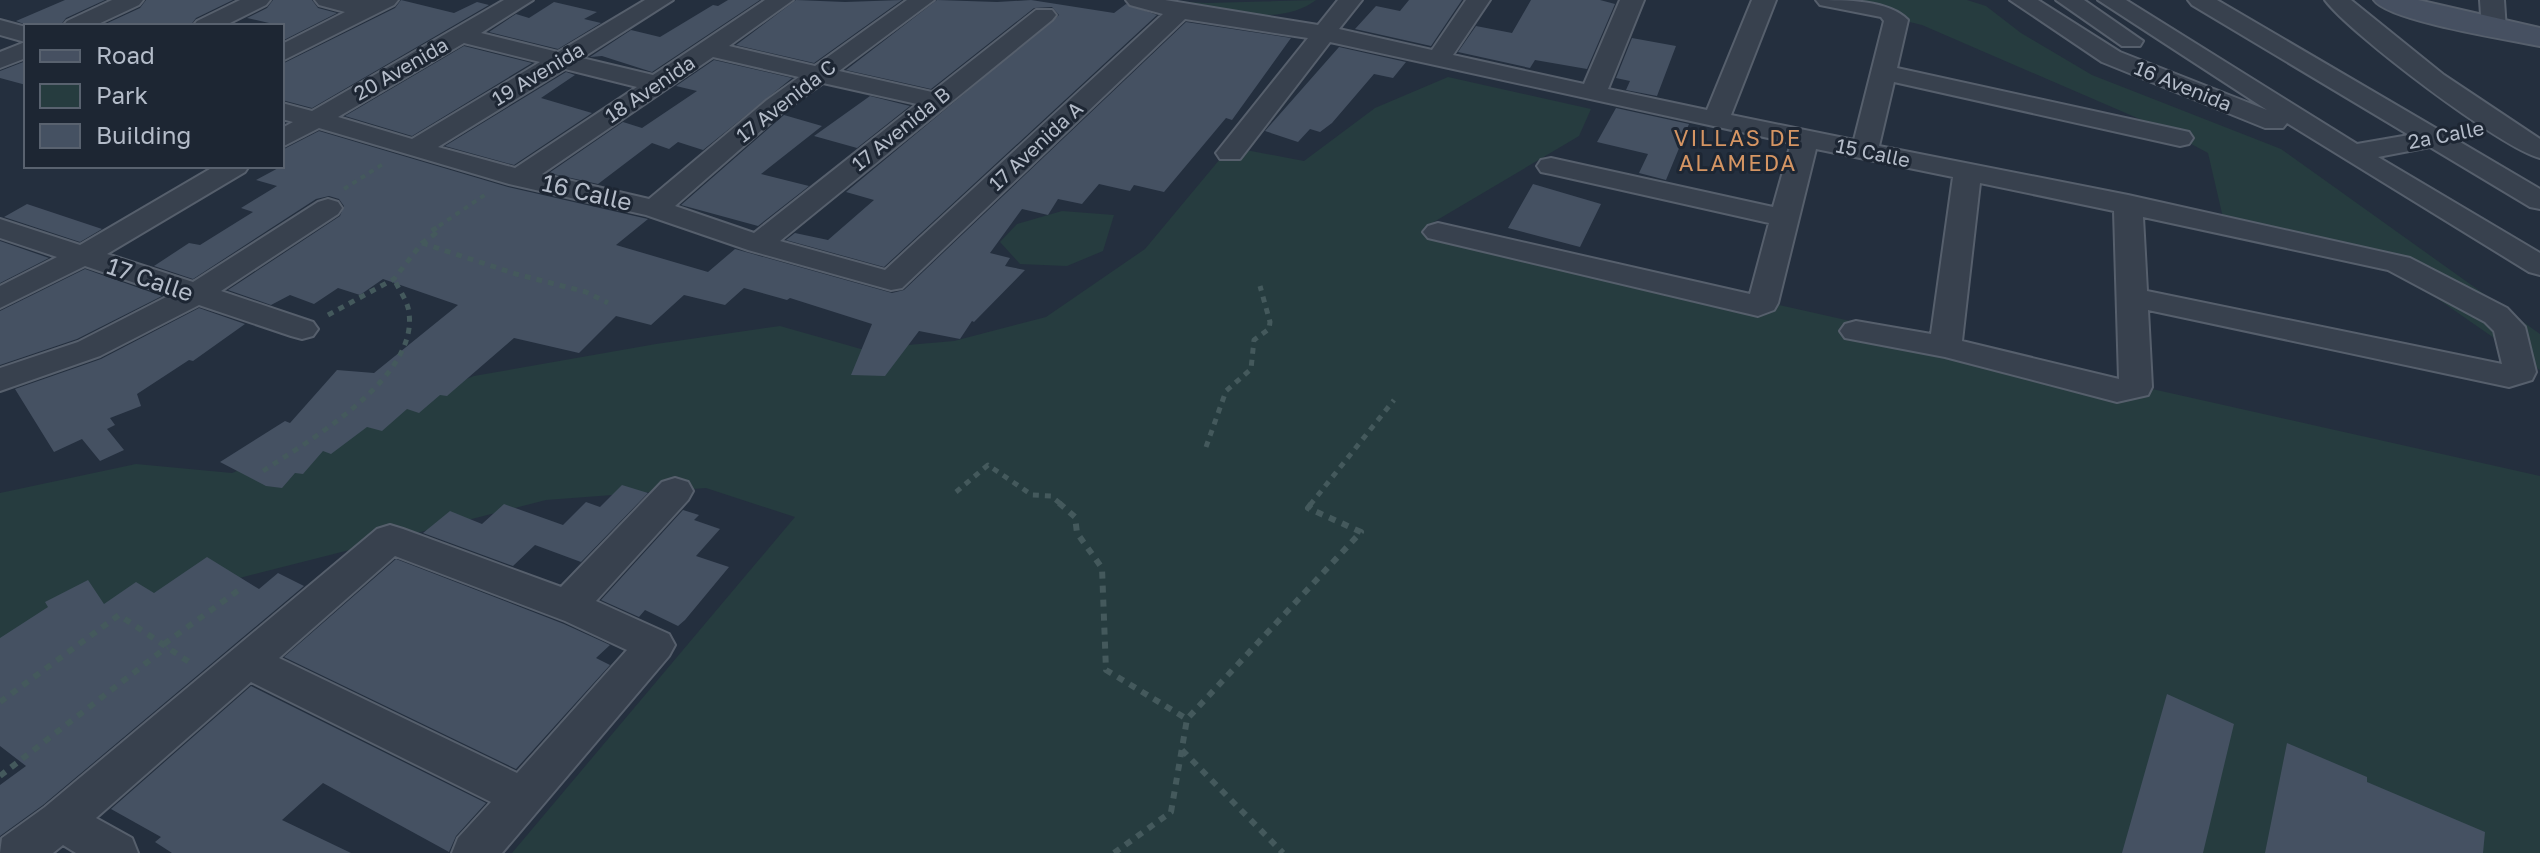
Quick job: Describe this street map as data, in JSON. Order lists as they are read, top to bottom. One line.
{"streets":{"street":["20 Avenida","19 Avenida","16 Avenida","18 Avenida","17 Avenida C","17 Avenida B","2a Calle","17 Avenida A","15 Calle","16 Calle","17 Calle"]},"crossings":[["20 Avenida","16 Calle"],["19 Avenida","16 Calle"],["16 Avenida","2a Calle"],["18 Avenida","16 Calle"],["17 Avenida C","16 Calle"],["17 Avenida B","16 Calle"],["17 Avenida A","15 Calle"],["17 Avenida A","16 Calle"]],"districts":["VILLAS DE ALAMEDA"],"legend":["Road","Park","Building"]}
